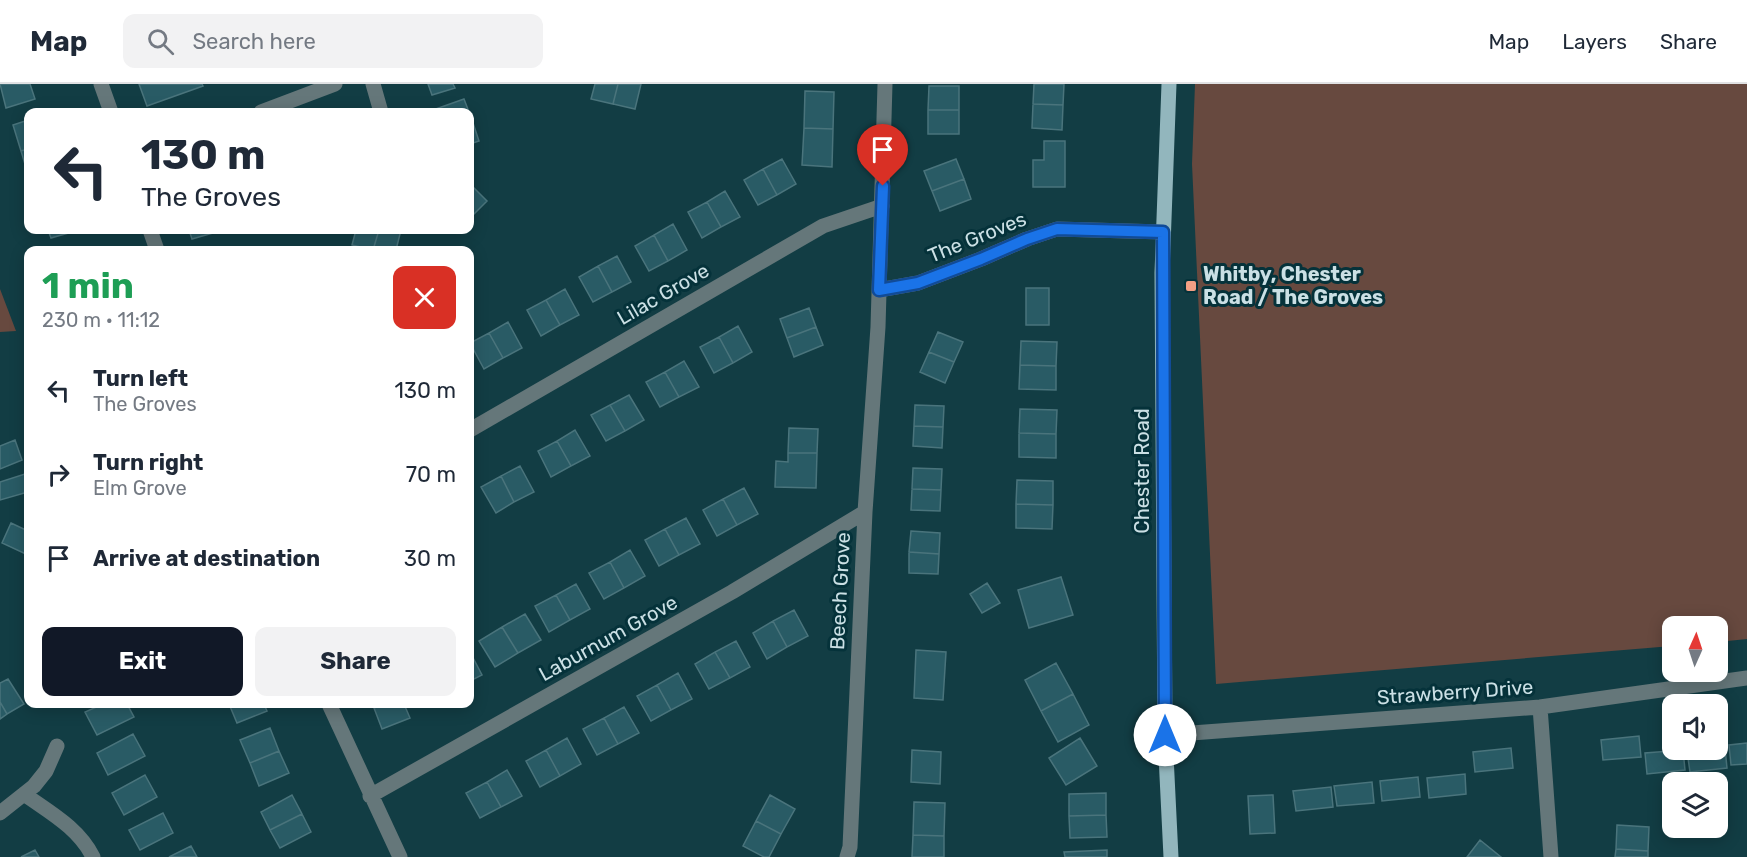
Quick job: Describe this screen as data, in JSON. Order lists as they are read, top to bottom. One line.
{"streets":{"main road":["Chester Road"],"street":["The Groves","Lilac Grove","Beech Grove","Laburnum Grove","Strawberry Drive"]},"crossings":[["The Groves","Chester Road"],["The Groves","Beech Grove"],["Lilac Grove","Beech Grove"],["Chester Road","Strawberry Drive"],["Beech Grove","Laburnum Grove"]],"places":{"transit":["Whitby, Chester Road / The Groves"]},"north":"top","page":{"header":"Map","search":"Search here","nav":["Map","Layers","Share"],"turn":["130 m","The Groves"],"heading":["1 min","230 m · 11:12"],"list":[{"name":"Turn left","note":"The Groves","value":"130 m"},{"name":"Turn right","note":"Elm Grove","value":"70 m"},{"name":"Arrive at destination","value":"30 m"}],"buttons":["Exit","Share"]}}
